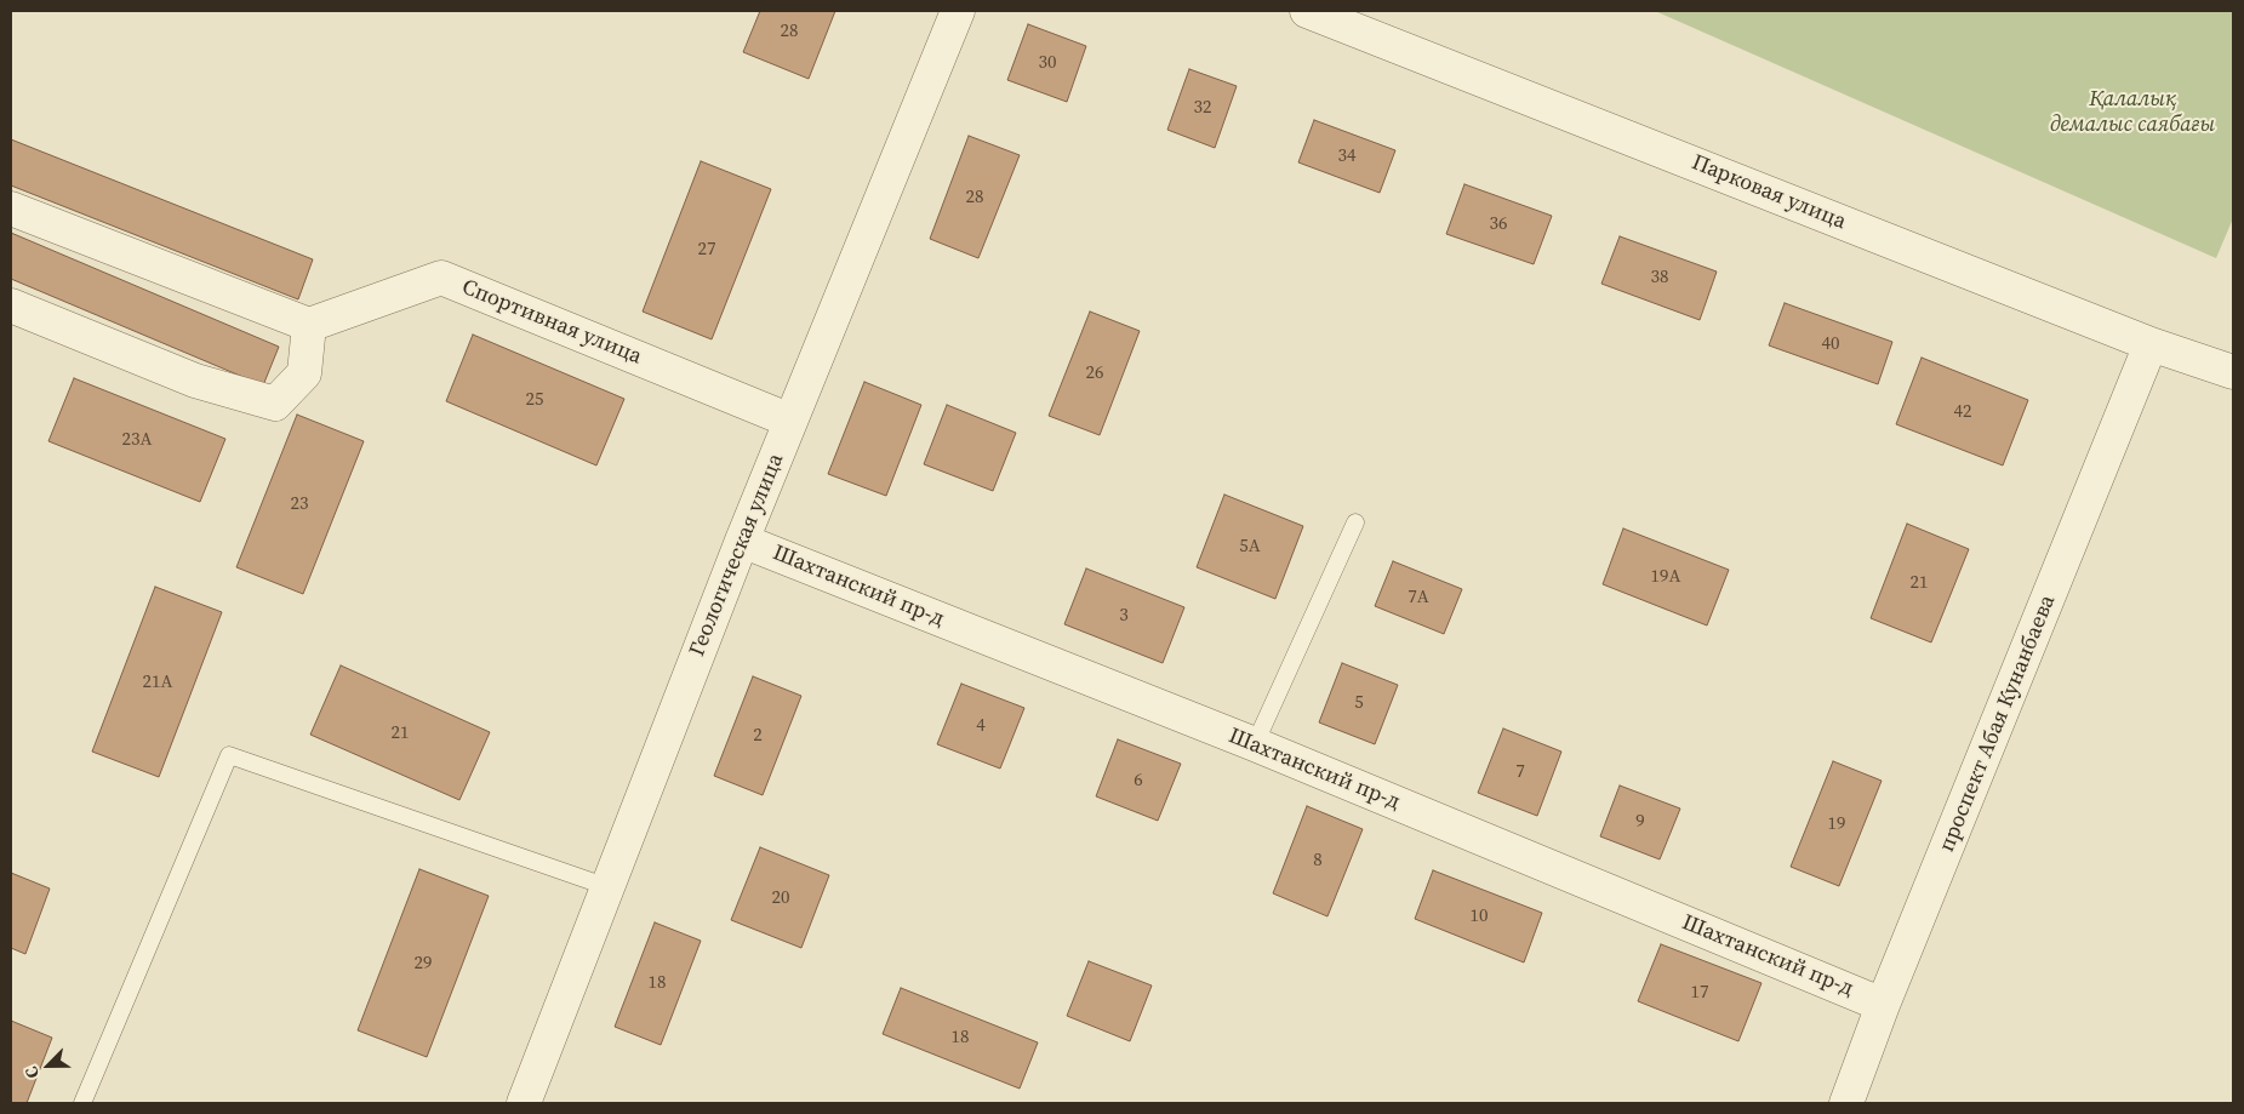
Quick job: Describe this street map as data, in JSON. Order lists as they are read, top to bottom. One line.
{"streets":{"street":["Парковая улица","Спортивная улица","Геологическая улица","Шахтанский пр-д","проспект Абая Кунанбаева"]},"crossings":[["Парковая улица","проспект Абая Кунанбаева"],["Спортивная улица","Геологическая улица"],["Геологическая улица","Шахтанский пр-д"],["Шахтанский пр-д","проспект Абая Кунанбаева"]],"parks":["Қалалық демалыс саябағы"],"house_numbers":["28","30","32","34","28","36","27","38","40","26","25","42","23А","23","5А","19А","21","7А","3","21А","5","4","21","2","7","6","9","19","8","20","10","29","18","17","18"],"north":"bottom left"}
